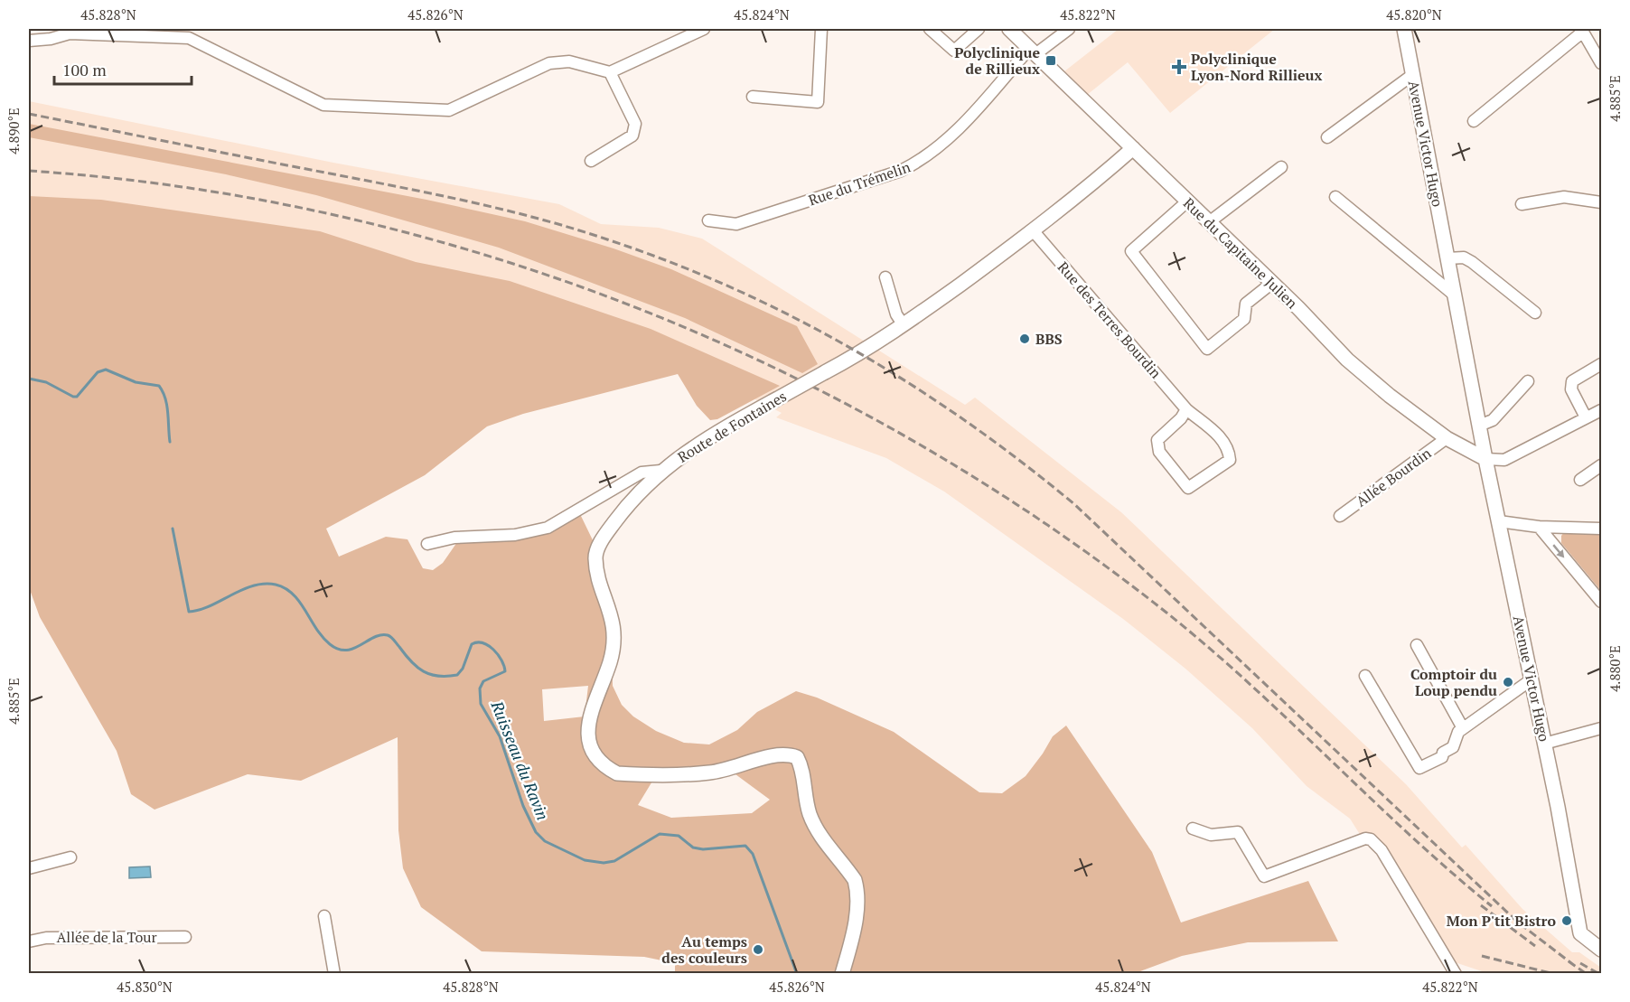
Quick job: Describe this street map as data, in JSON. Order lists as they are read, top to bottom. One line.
{"streets":{"street":["Avenue Victor Hugo","Rue du Trémelin","Rue du Capitaine Julien","Rue des Terres Bourdin","Route de Fontaines","Allée Bourdin","Allée de la Tour"]},"crossings":[["Avenue Victor Hugo","Rue du Capitaine Julien"],["Rue du Trémelin","Rue du Capitaine Julien"],["Rue du Capitaine Julien","Route de Fontaines"],["Rue du Capitaine Julien","Allée Bourdin"],["Rue des Terres Bourdin","Route de Fontaines"]],"water":["Ruisseau du Ravin"],"places":{"transit":["Polyclinique de Rillieux"],"health":["Polyclinique Lyon-Nord Rillieux"],"other":["BBS","Comptoir du Loup pendu","Mon P'tit Bistro","Au temps des couleurs"]},"scale_bar":"100 m","coordinates":["45.828°N","45.826°N","45.824°N","45.822°N","45.820°N","4.885°E","4.890°E","4.880°E","45.830°N"]}
